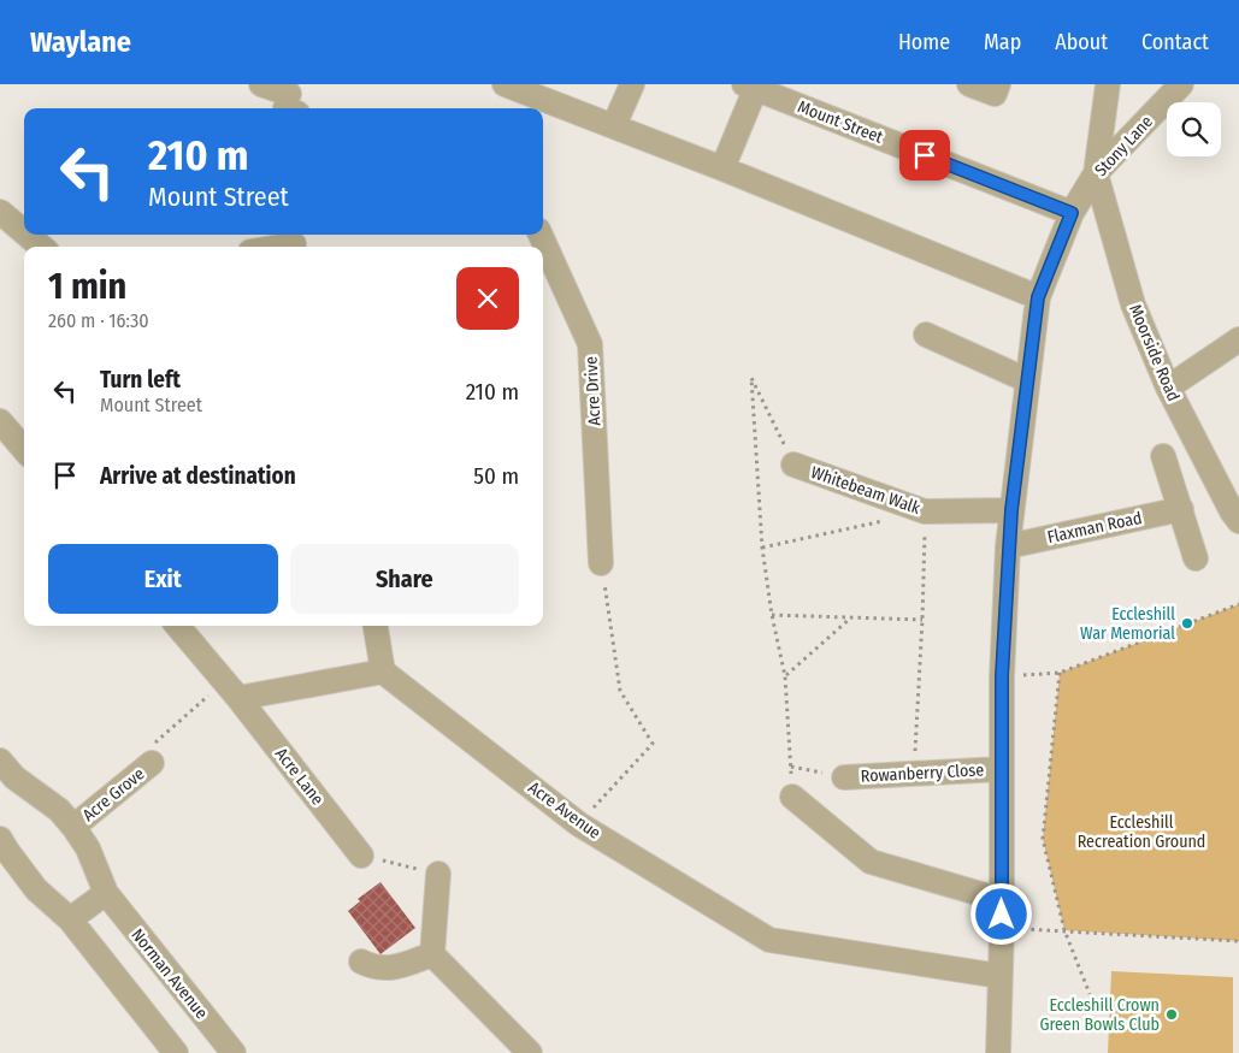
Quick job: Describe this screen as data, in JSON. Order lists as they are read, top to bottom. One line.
{"streets":{"street":["Mount Street","Stony Lane","Moorside Road","Acre Drive","Whitebeam Walk","Flaxman Road","Rowanberry Close","Acre Lane","Acre Grove","Acre Avenue","Norman Avenue"]},"crossings":[["Mount Street","Stony Lane"],["Stony Lane","Moorside Road"],["Stony Lane","Whitebeam Walk"],["Stony Lane","Flaxman Road"],["Stony Lane","Rowanberry Close"],["Stony Lane","Acre Avenue"],["Acre Grove","Norman Avenue"]],"parks":["Eccleshill Recreation Ground"],"places":["Eccleshill War Memorial","Eccleshill Crown Green Bowls Club"],"page":{"header":"Waylane","nav":["Home","Map","About","Contact"],"turn":["210 m","Mount Street"],"heading":["1 min","260 m · 16:30"],"list":[{"name":"Turn left","note":"Mount Street","value":"210 m"},{"name":"Arrive at destination","value":"50 m"}],"buttons":["Exit","Share"]}}
